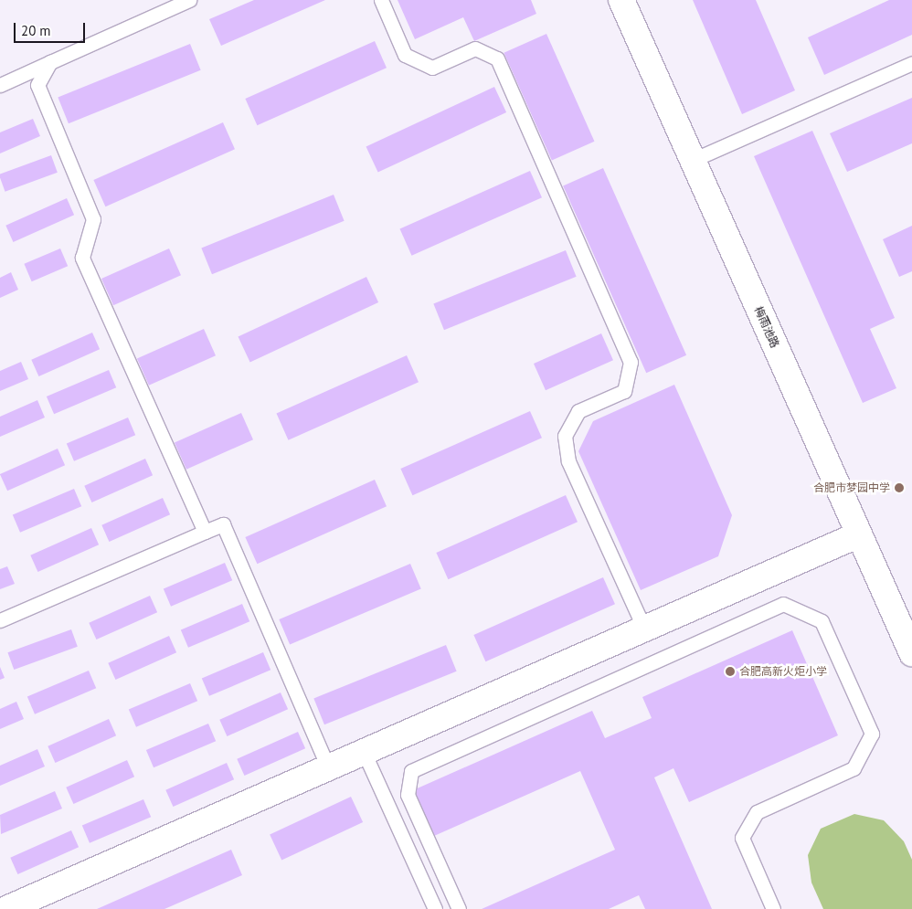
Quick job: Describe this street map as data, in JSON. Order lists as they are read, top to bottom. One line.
{"streets":{"street":["梅雨池路"]},"places":["合肥市梦园中学","合肥高新火炬小学"],"scale_bar":"20 m"}
